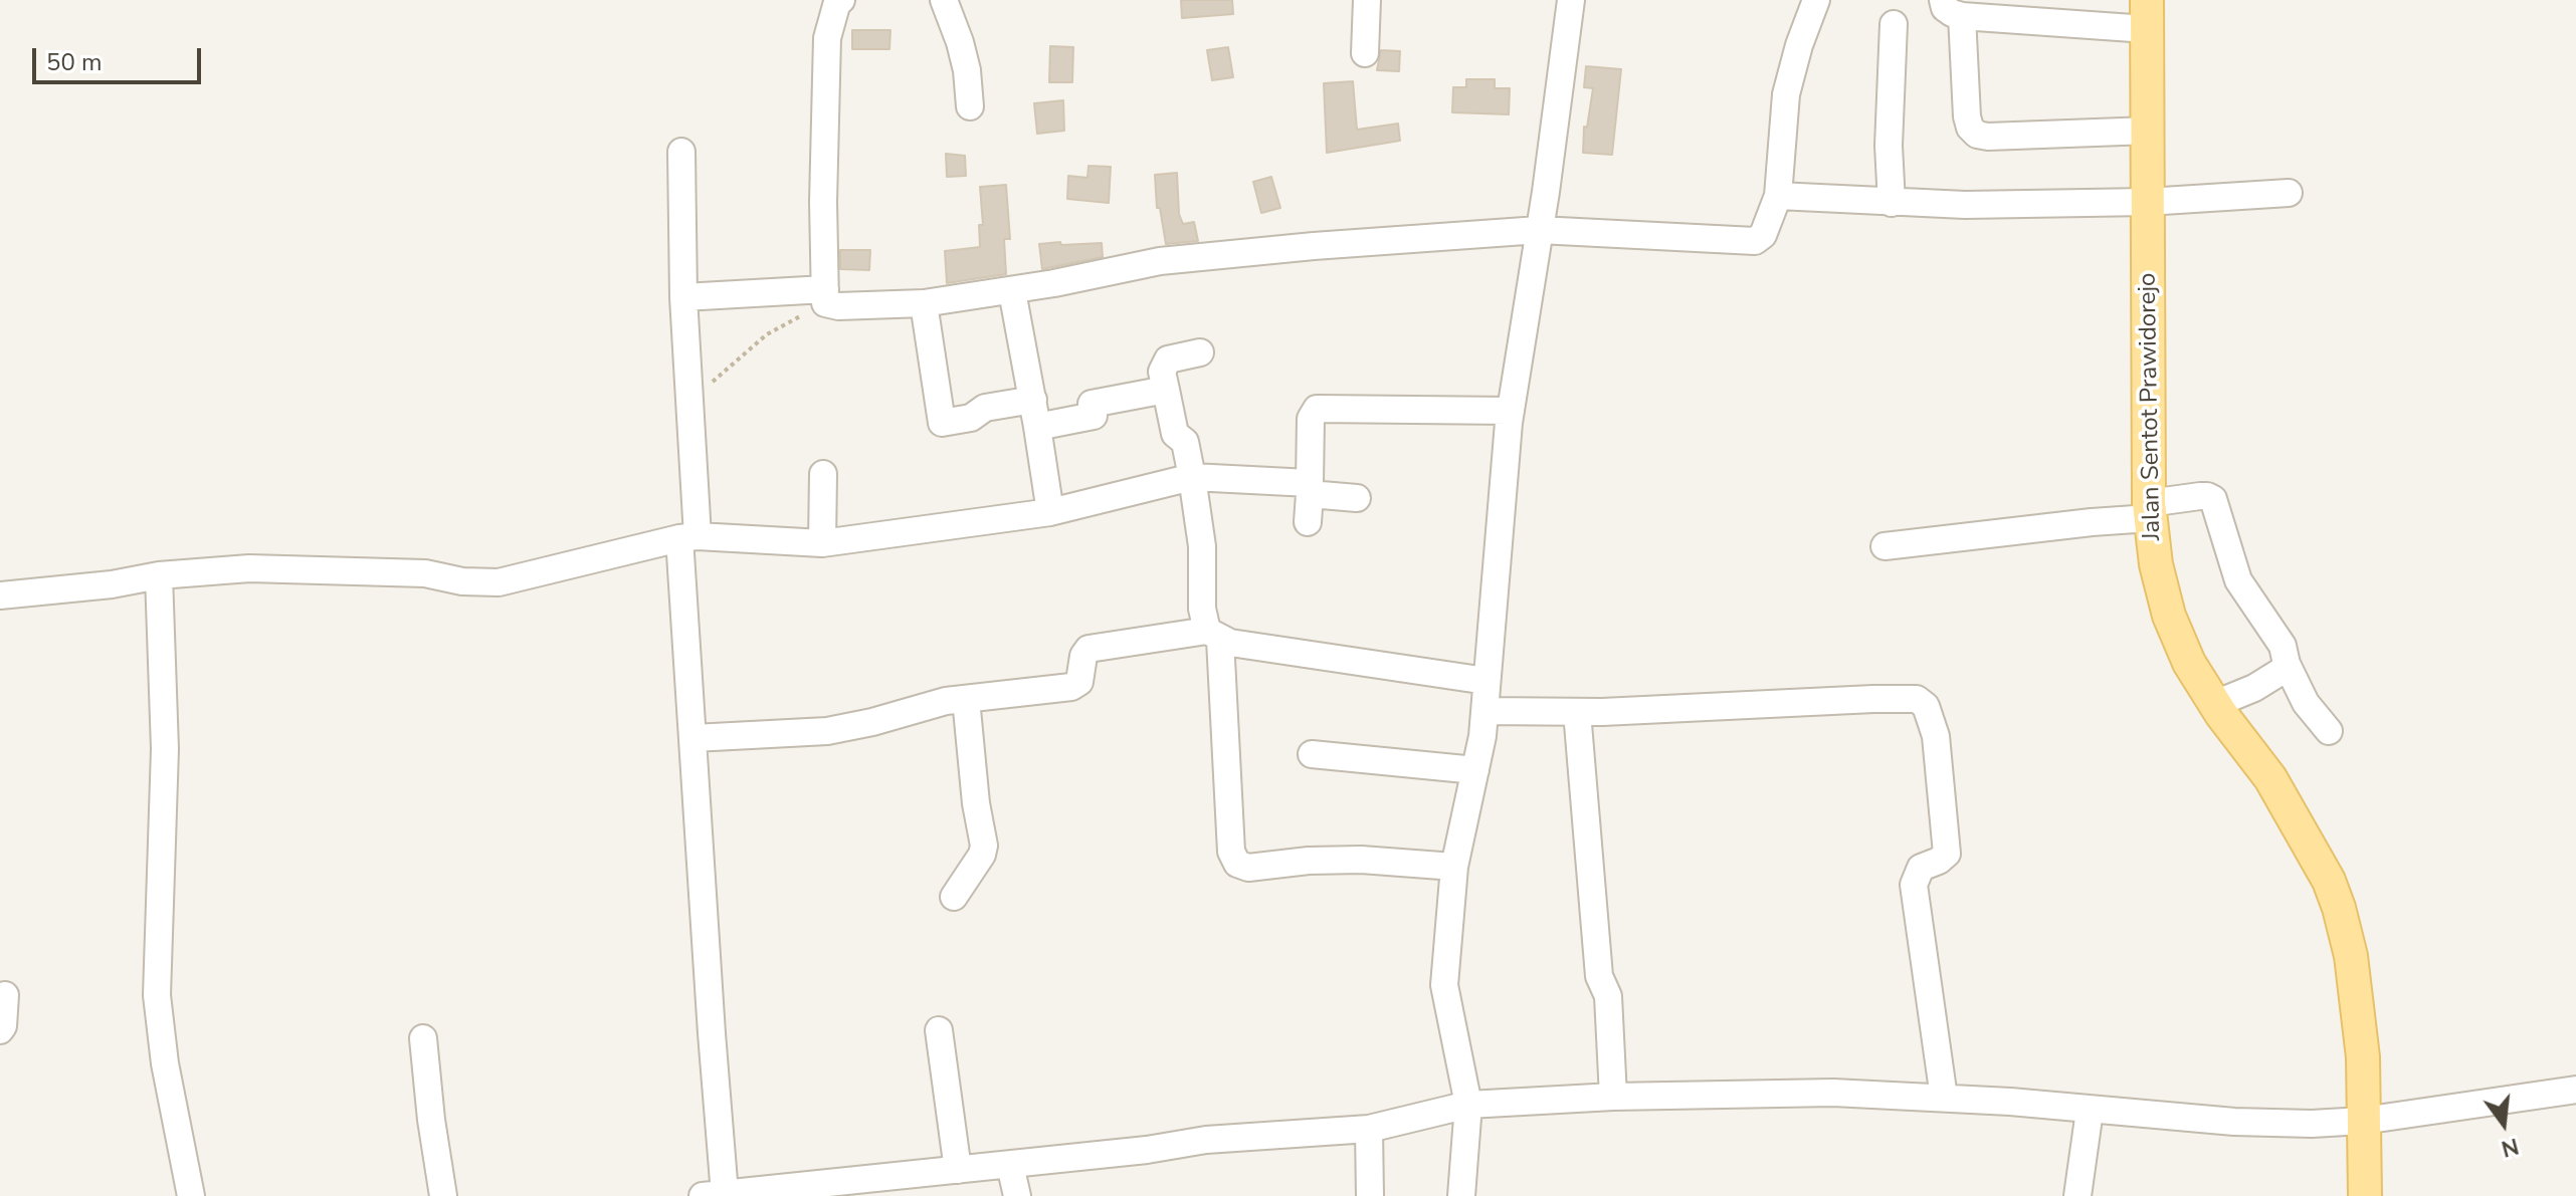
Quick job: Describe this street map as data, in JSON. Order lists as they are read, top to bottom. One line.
{"streets":{"main road":["Jalan Sentot Prawidorejo"]},"scale_bar":"50 m","north":"bottom"}
